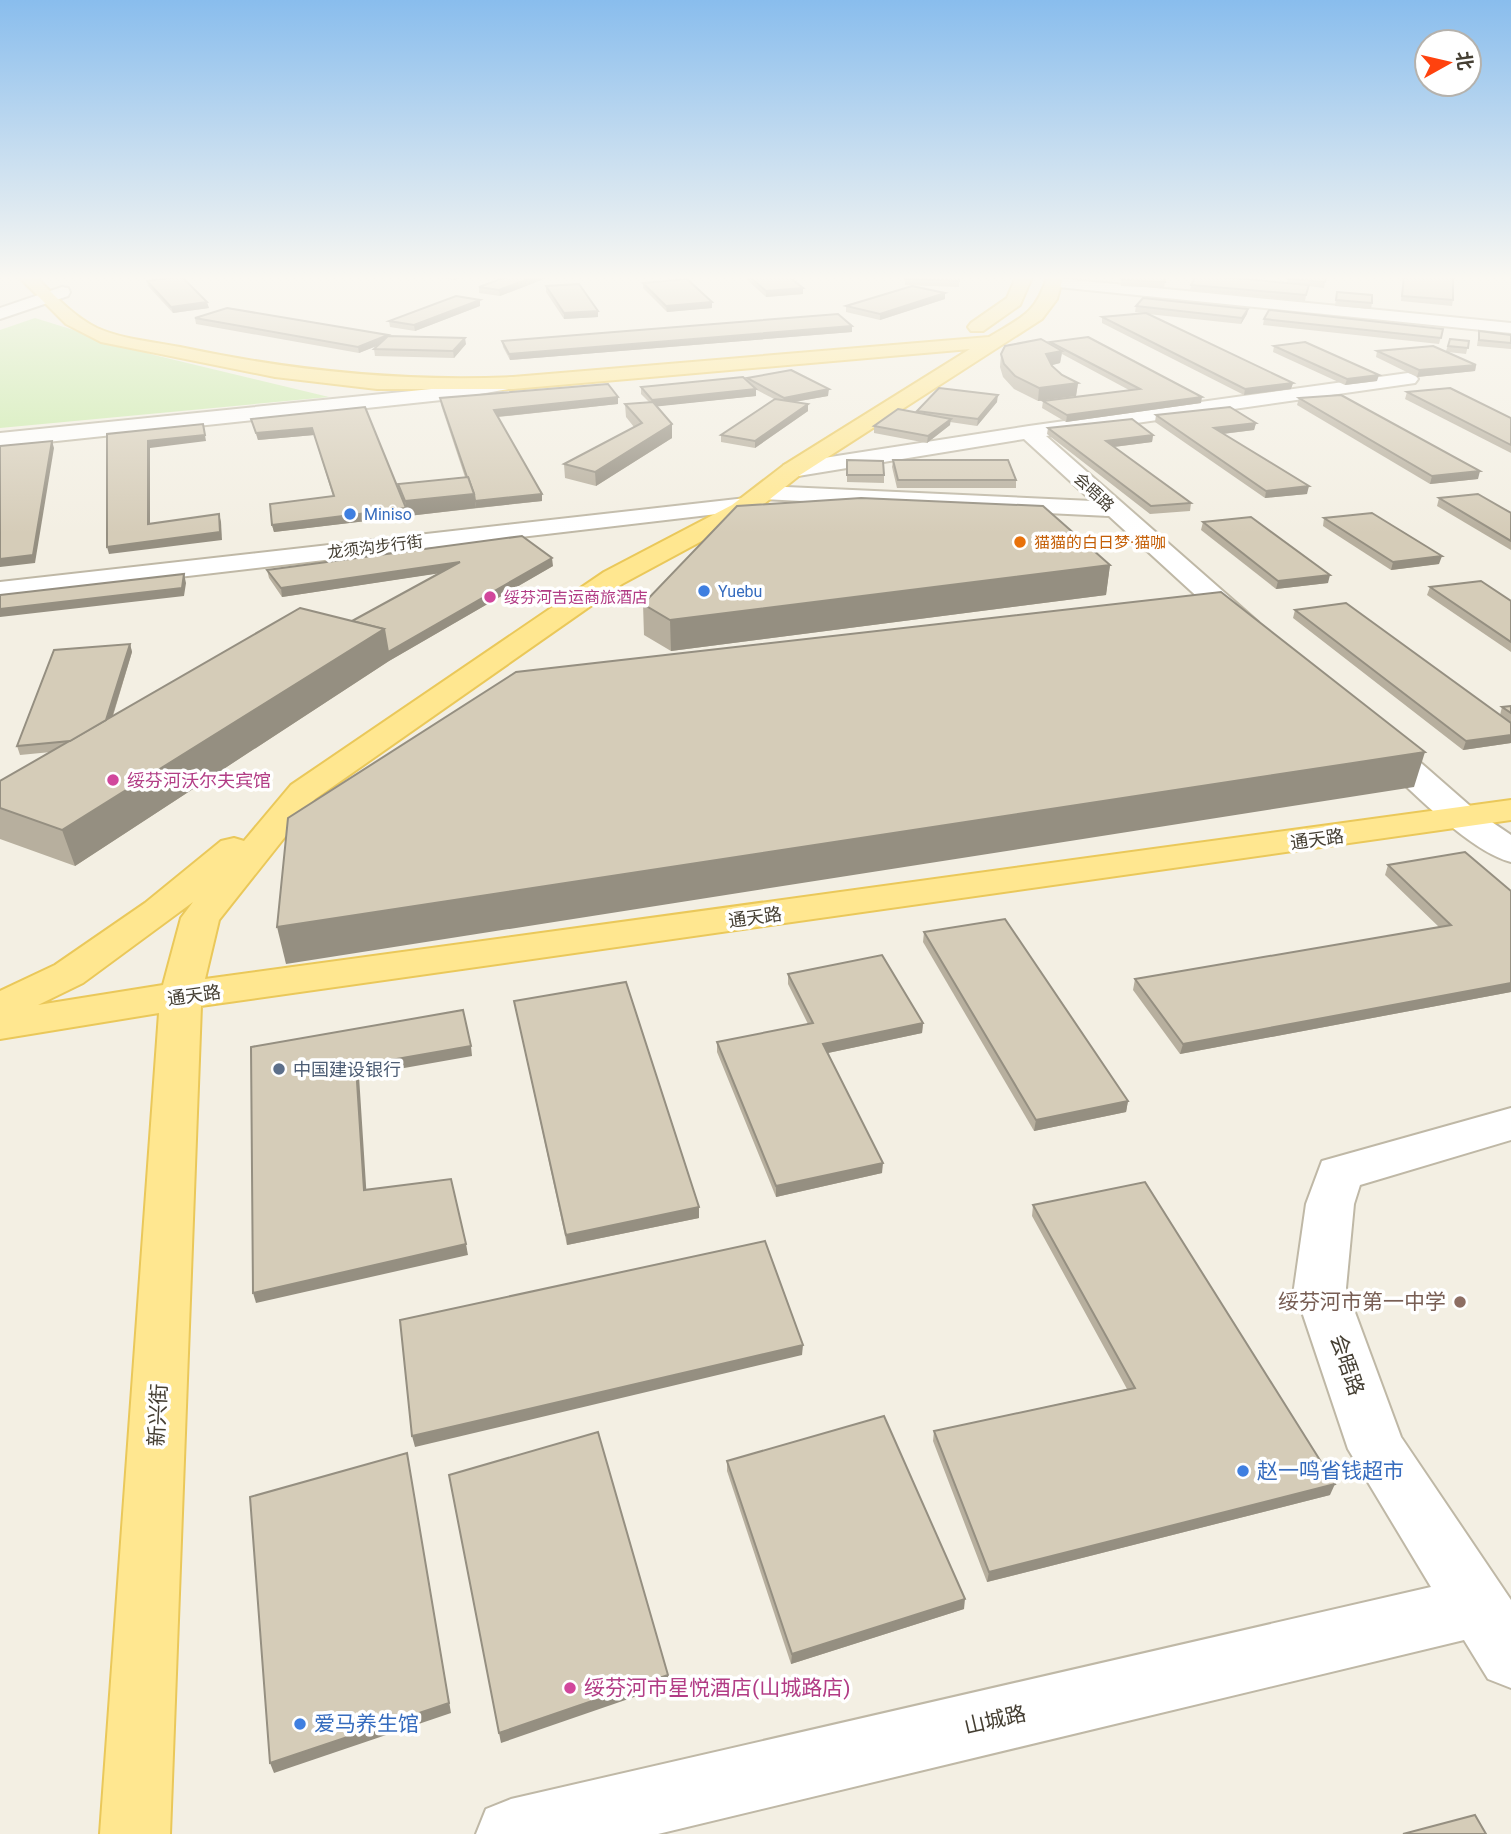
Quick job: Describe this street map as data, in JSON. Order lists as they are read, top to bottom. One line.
{"streets":{"main road":["通天路","新兴街"],"street":["会晤路","龙须沟步行街","山城路"]},"crossings":[["会晤路","龙须沟步行街"],["会晤路","山城路"],["通天路","新兴街"]],"places":["Miniso","猫猫的白日梦·猫咖","Yuebu","绥芬河吉运商旅酒店","绥芬河沃尔夫宾馆","中国建设银行","绥芬河市第一中学","赵一鸣省钱超市","绥芬河市星悦酒店(山城路店)","爱马养生馆"],"north":"right"}
